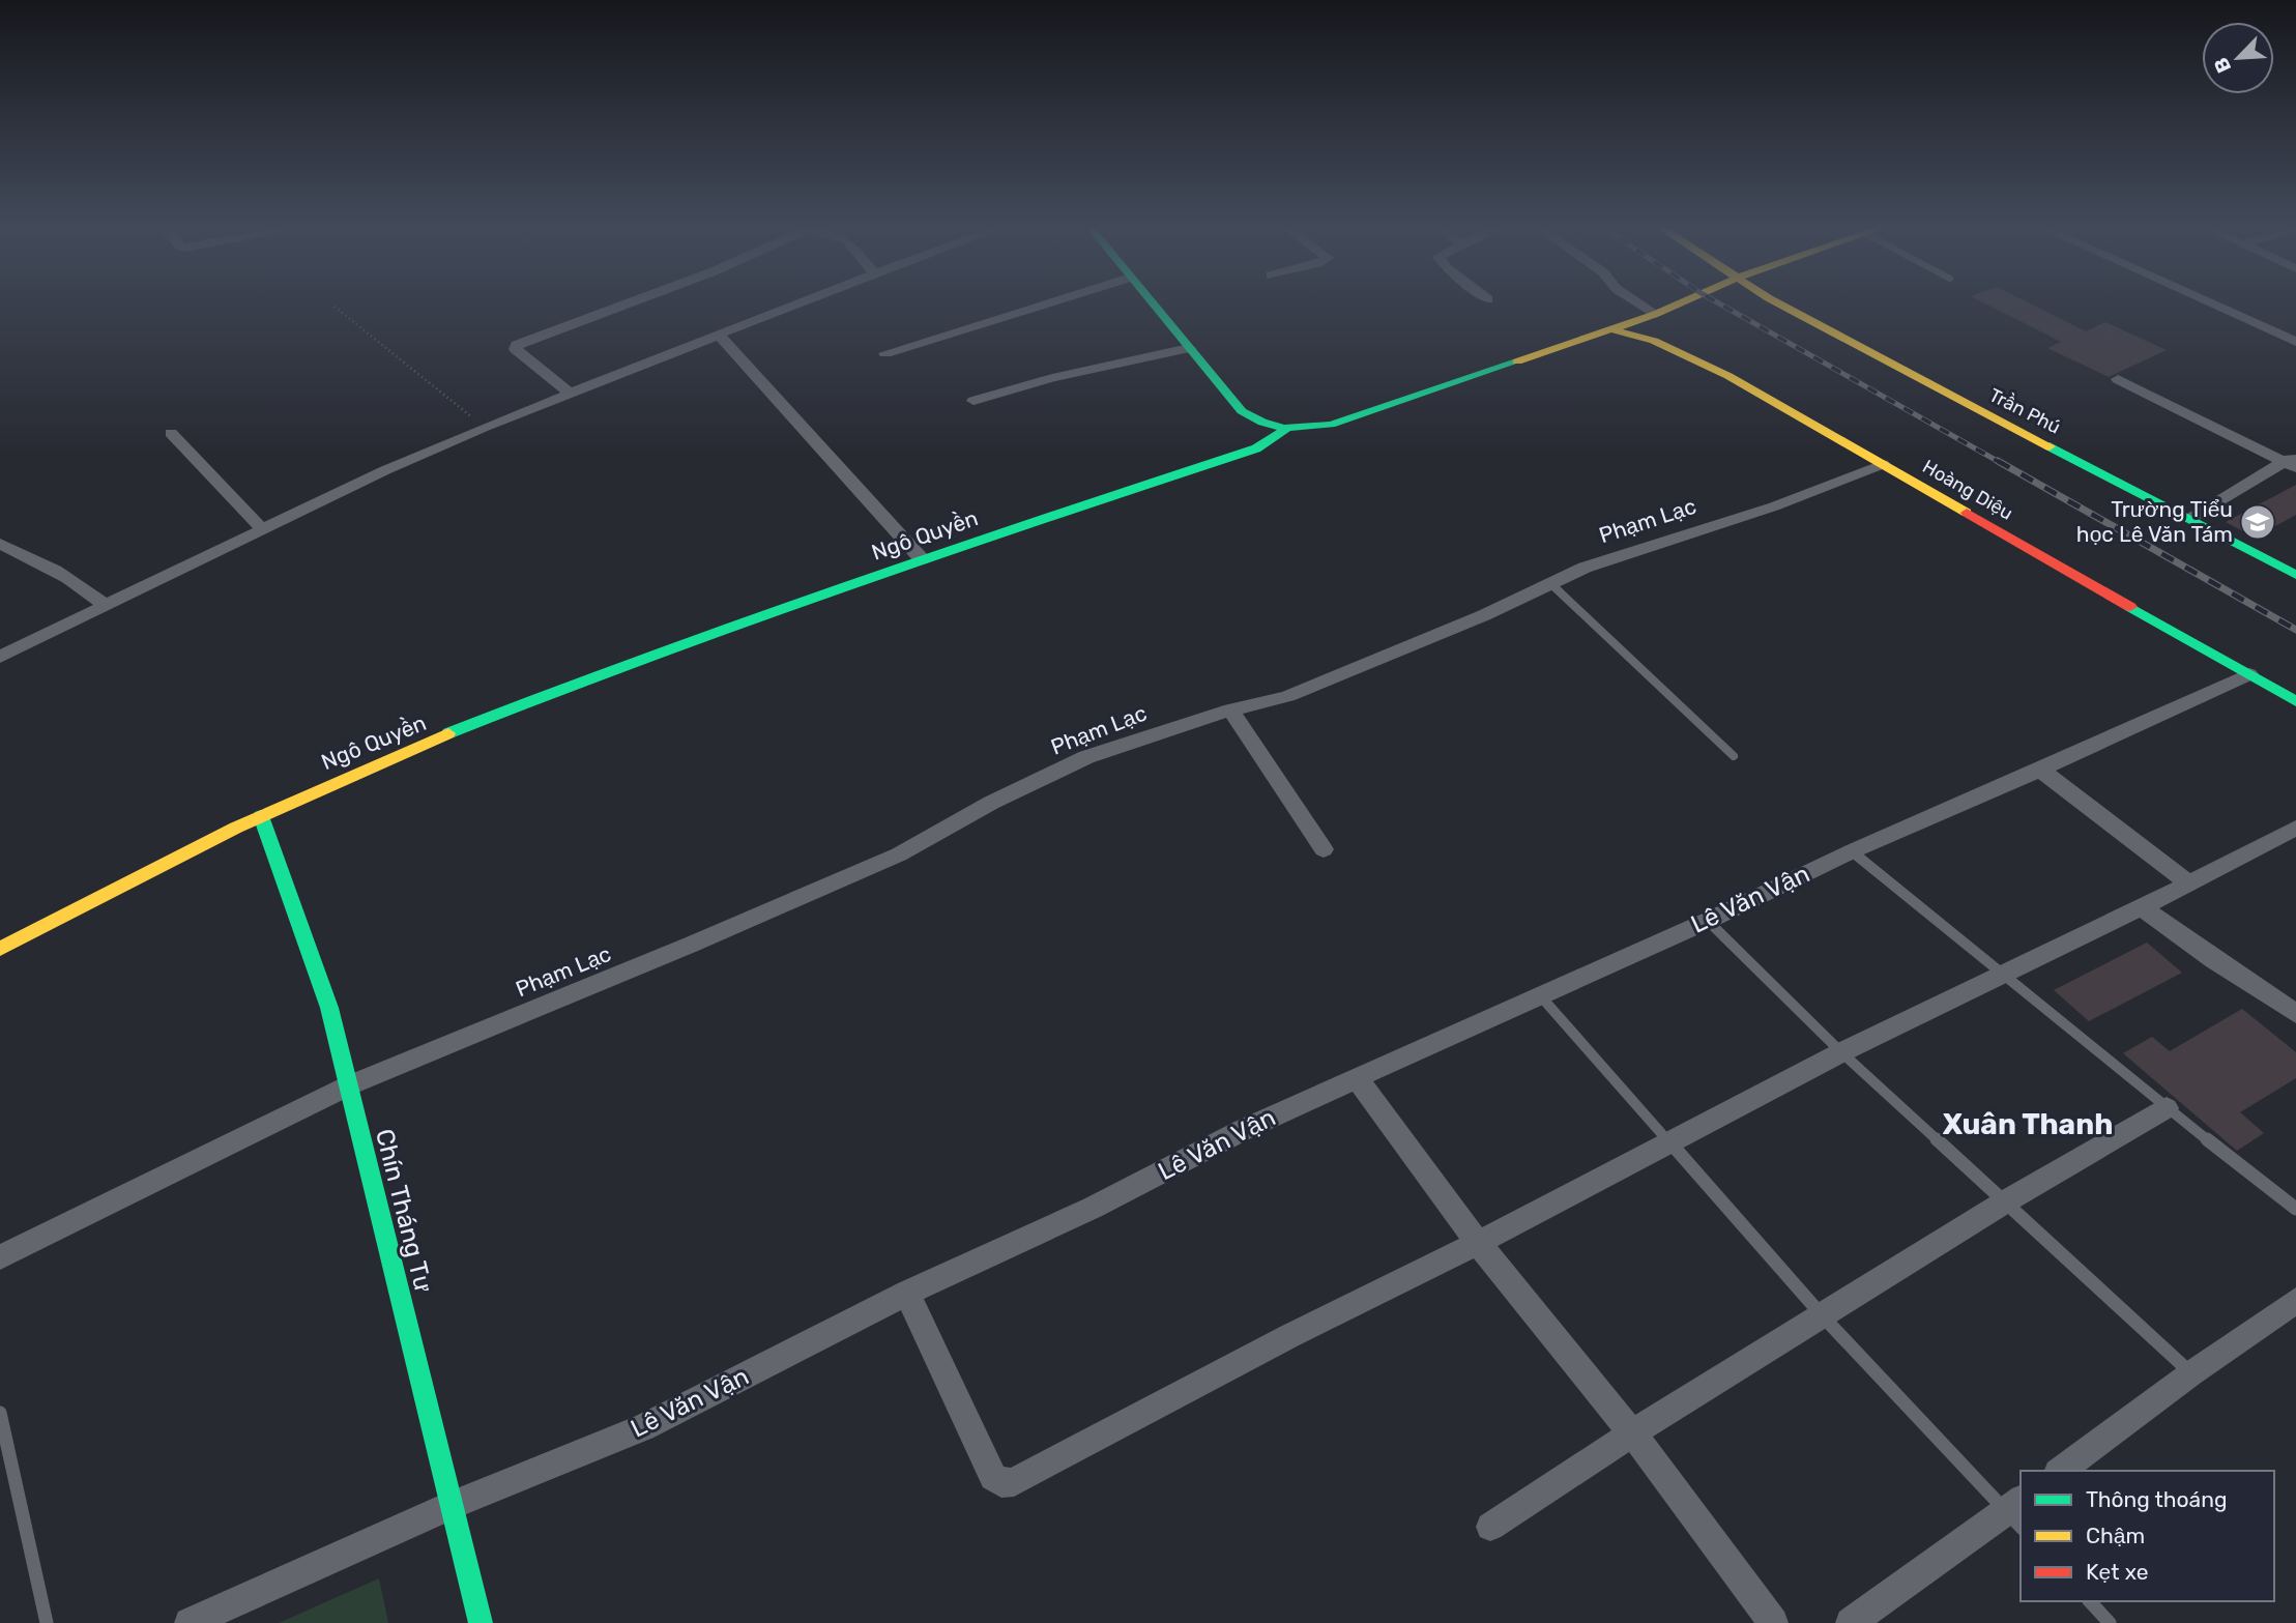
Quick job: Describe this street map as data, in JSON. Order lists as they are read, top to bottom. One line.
{"streets":{"street":["Trần Phú","Hoàng Diệu","Phạm Lạc","Ngô Quyền","Lê Văn Vận","Chín Tháng Tư"]},"crossings":[["Hoàng Diệu","Phạm Lạc"],["Hoàng Diệu","Ngô Quyền"],["Hoàng Diệu","Lê Văn Vận"],["Phạm Lạc","Chín Tháng Tư"],["Ngô Quyền","Chín Tháng Tư"],["Lê Văn Vận","Chín Tháng Tư"]],"districts":["Xuân Thanh"],"places":{"school or university":["Trường Tiểu học Lê Văn Tám"]},"legend":["Thông thoáng","Chậm","Kẹt xe"],"north":"bottom left"}
